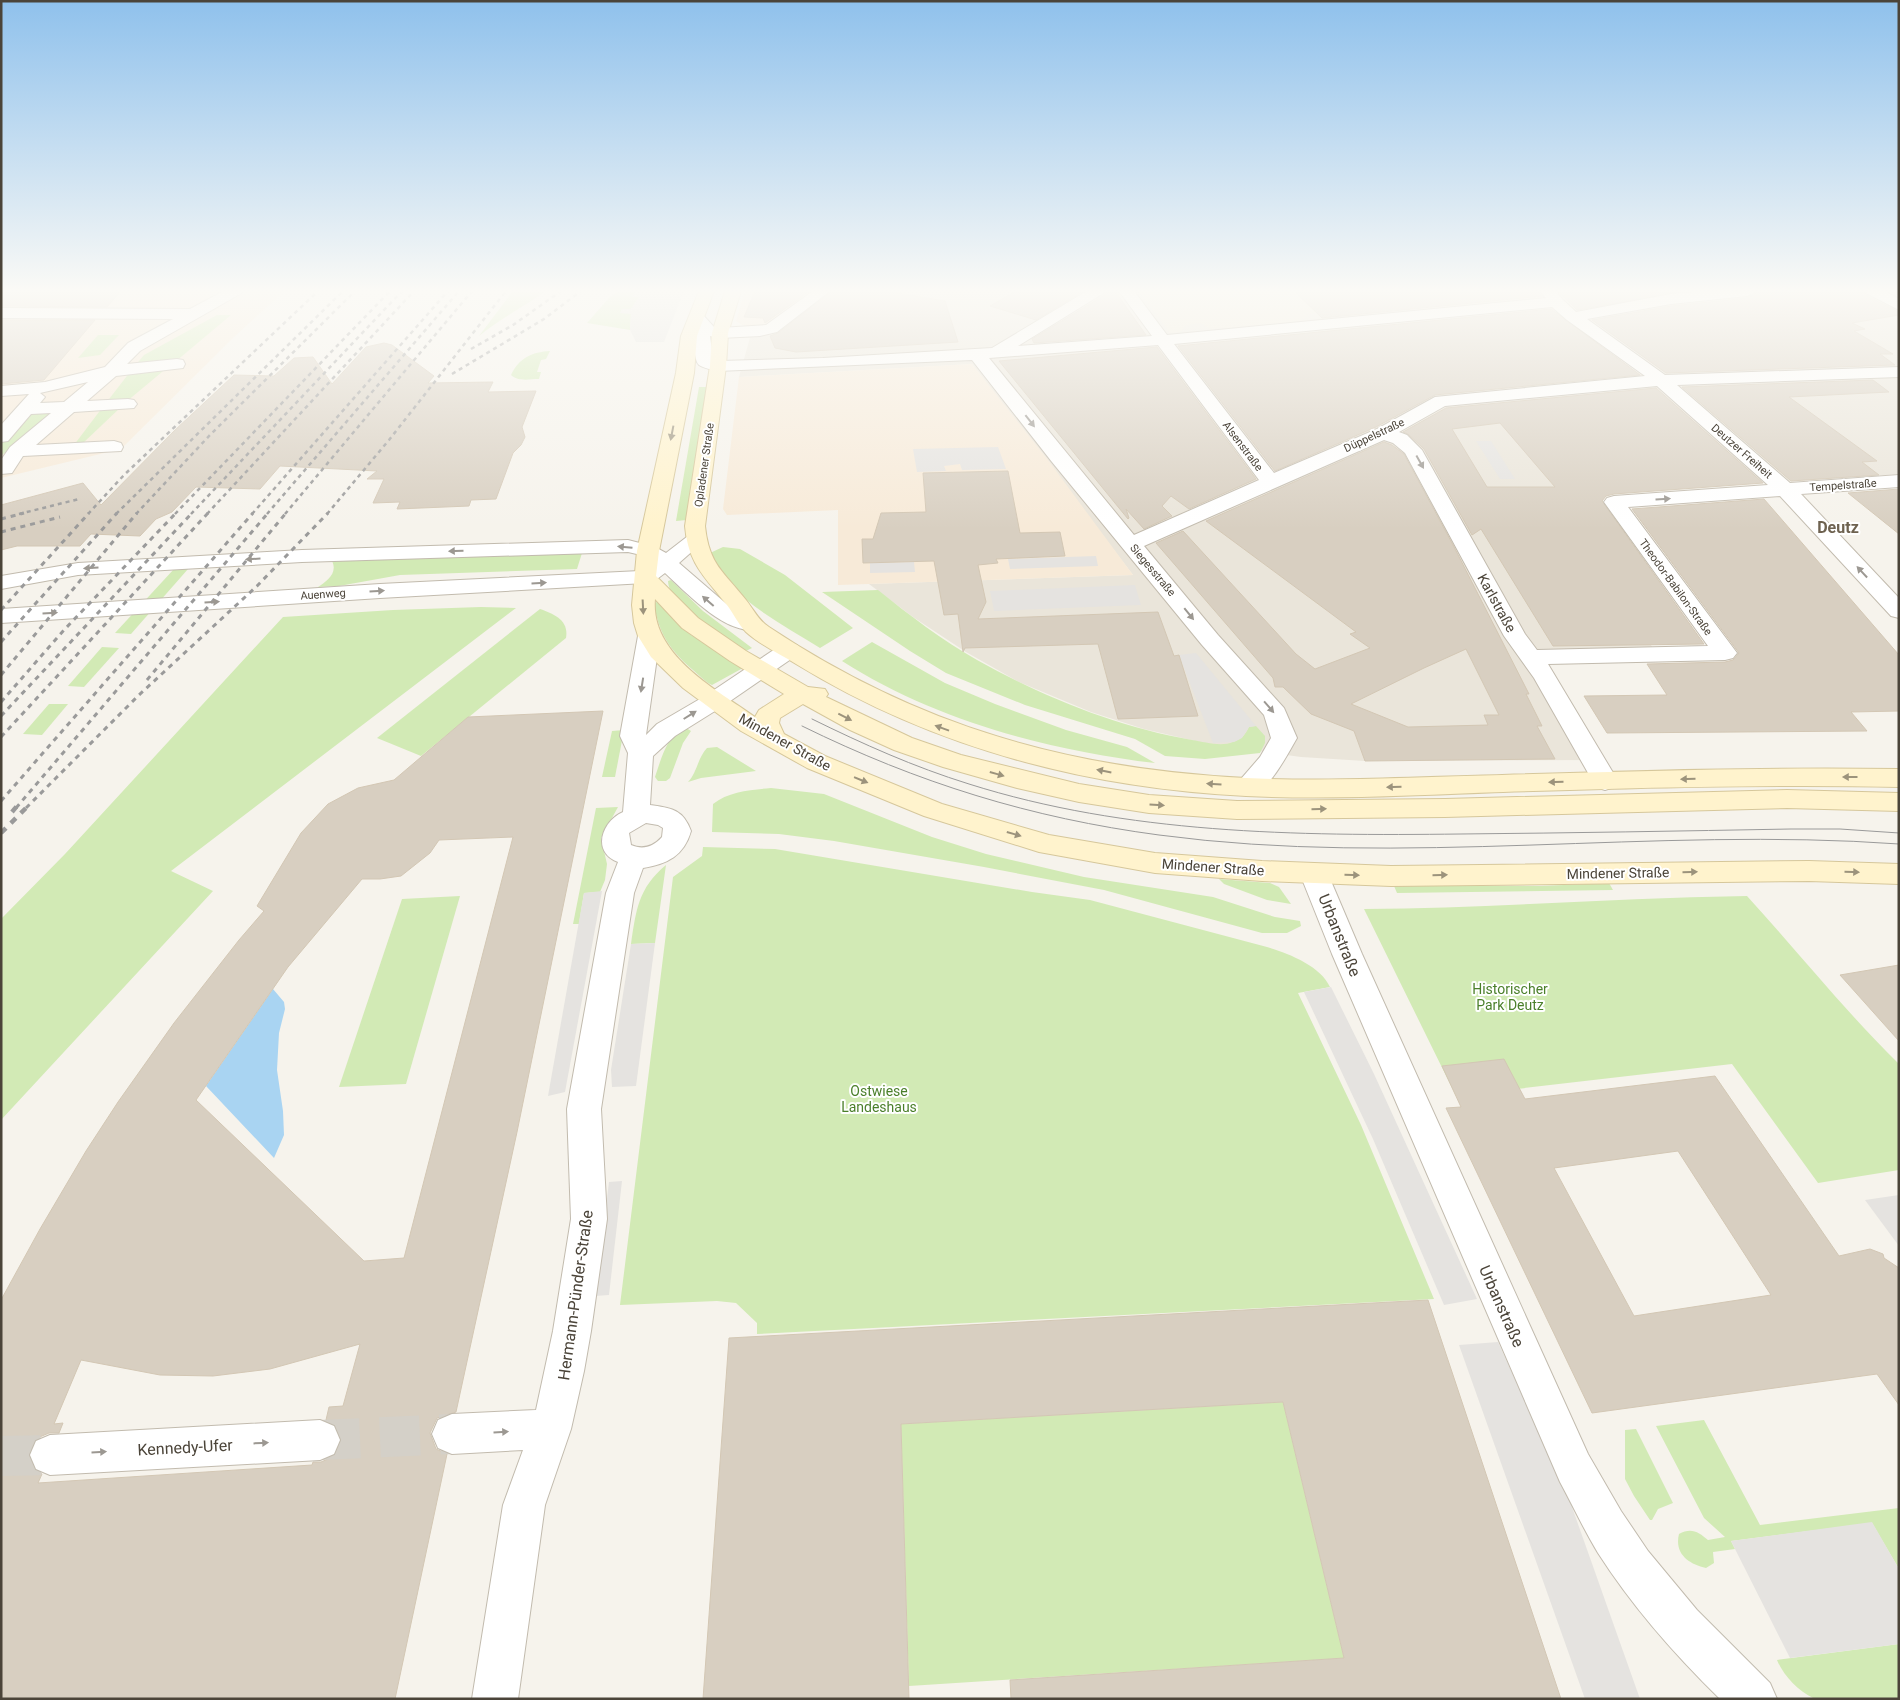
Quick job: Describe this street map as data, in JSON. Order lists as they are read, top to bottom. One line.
{"streets":{"main road":["Opladener Straße","Mindener Straße"],"street":["Düppelstraße","Alsenstraße","Deutzer Freiheit","Tempelstraße","Siegesstraße","Theodor-Babilon-Straße","Auenweg","Karlstraße","Urbanstraße","Hermann-Pünder-Straße","Kennedy-Ufer"]},"crossings":[["Düppelstraße","Alsenstraße"],["Düppelstraße","Deutzer Freiheit"],["Düppelstraße","Siegesstraße"],["Düppelstraße","Karlstraße"],["Deutzer Freiheit","Tempelstraße"],["Deutzer Freiheit","Theodor-Babilon-Straße"],["Tempelstraße","Theodor-Babilon-Straße"],["Theodor-Babilon-Straße","Karlstraße"],["Auenweg","Mindener Straße"],["Mindener Straße","Urbanstraße"]],"one_way":["Deutzer Freiheit","Siegesstraße","Karlstraße","Kennedy-Ufer"],"districts":["Deutz"],"parks":["Historischer Park Deutz","Ostwiese Landeshaus"]}
